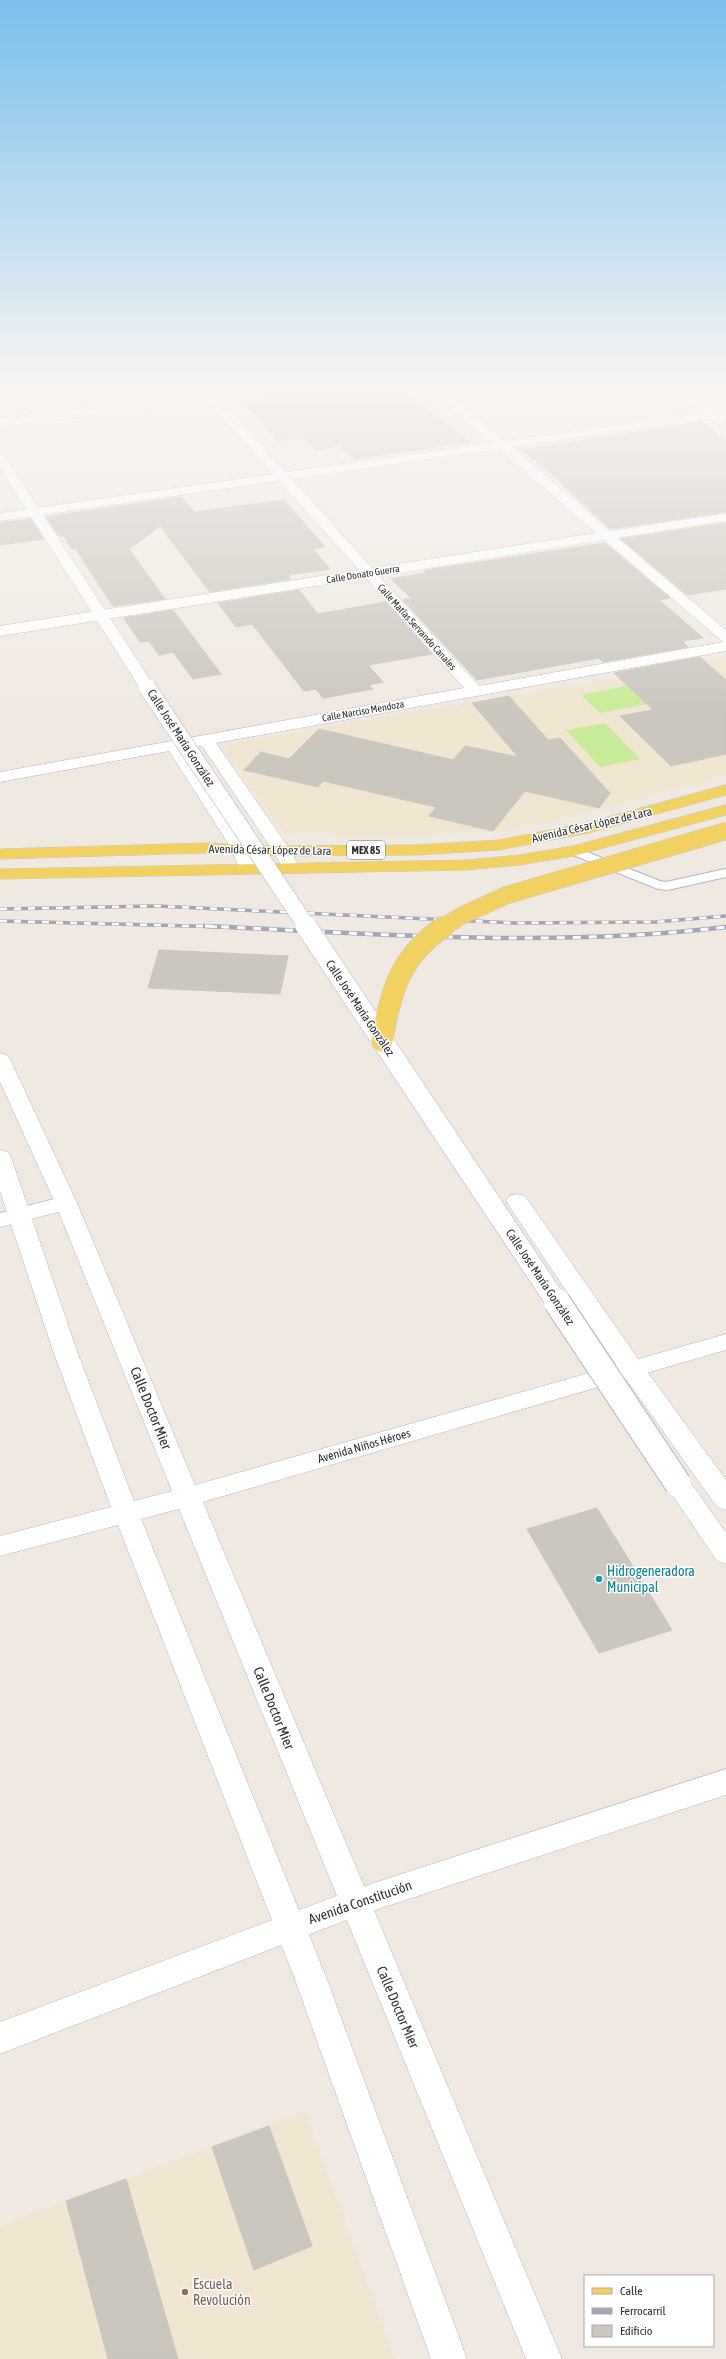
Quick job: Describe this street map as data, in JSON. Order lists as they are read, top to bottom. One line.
{"streets":{"main road":["Avenida César López de Lara","MEX 85"],"street":["Calle Donato Guerra","Calle Matías Servando Canales","Calle Narciso Mendoza","Calle José María González","Calle Doctor Mier","Avenida Niños Héroes","Avenida Constitución"]},"crossings":[["Calle Donato Guerra","Calle Matías Servando Canales"],["Calle Donato Guerra","Calle José María González"],["Calle Matías Servando Canales","Calle Narciso Mendoza"],["Calle Doctor Mier","Avenida Niños Héroes"],["Calle Doctor Mier","Avenida Constitución"]],"places":["Hidrogeneradora Municipal","Escuela Revolución"],"legend":["Calle","Ferrocarril","Edificio"]}
